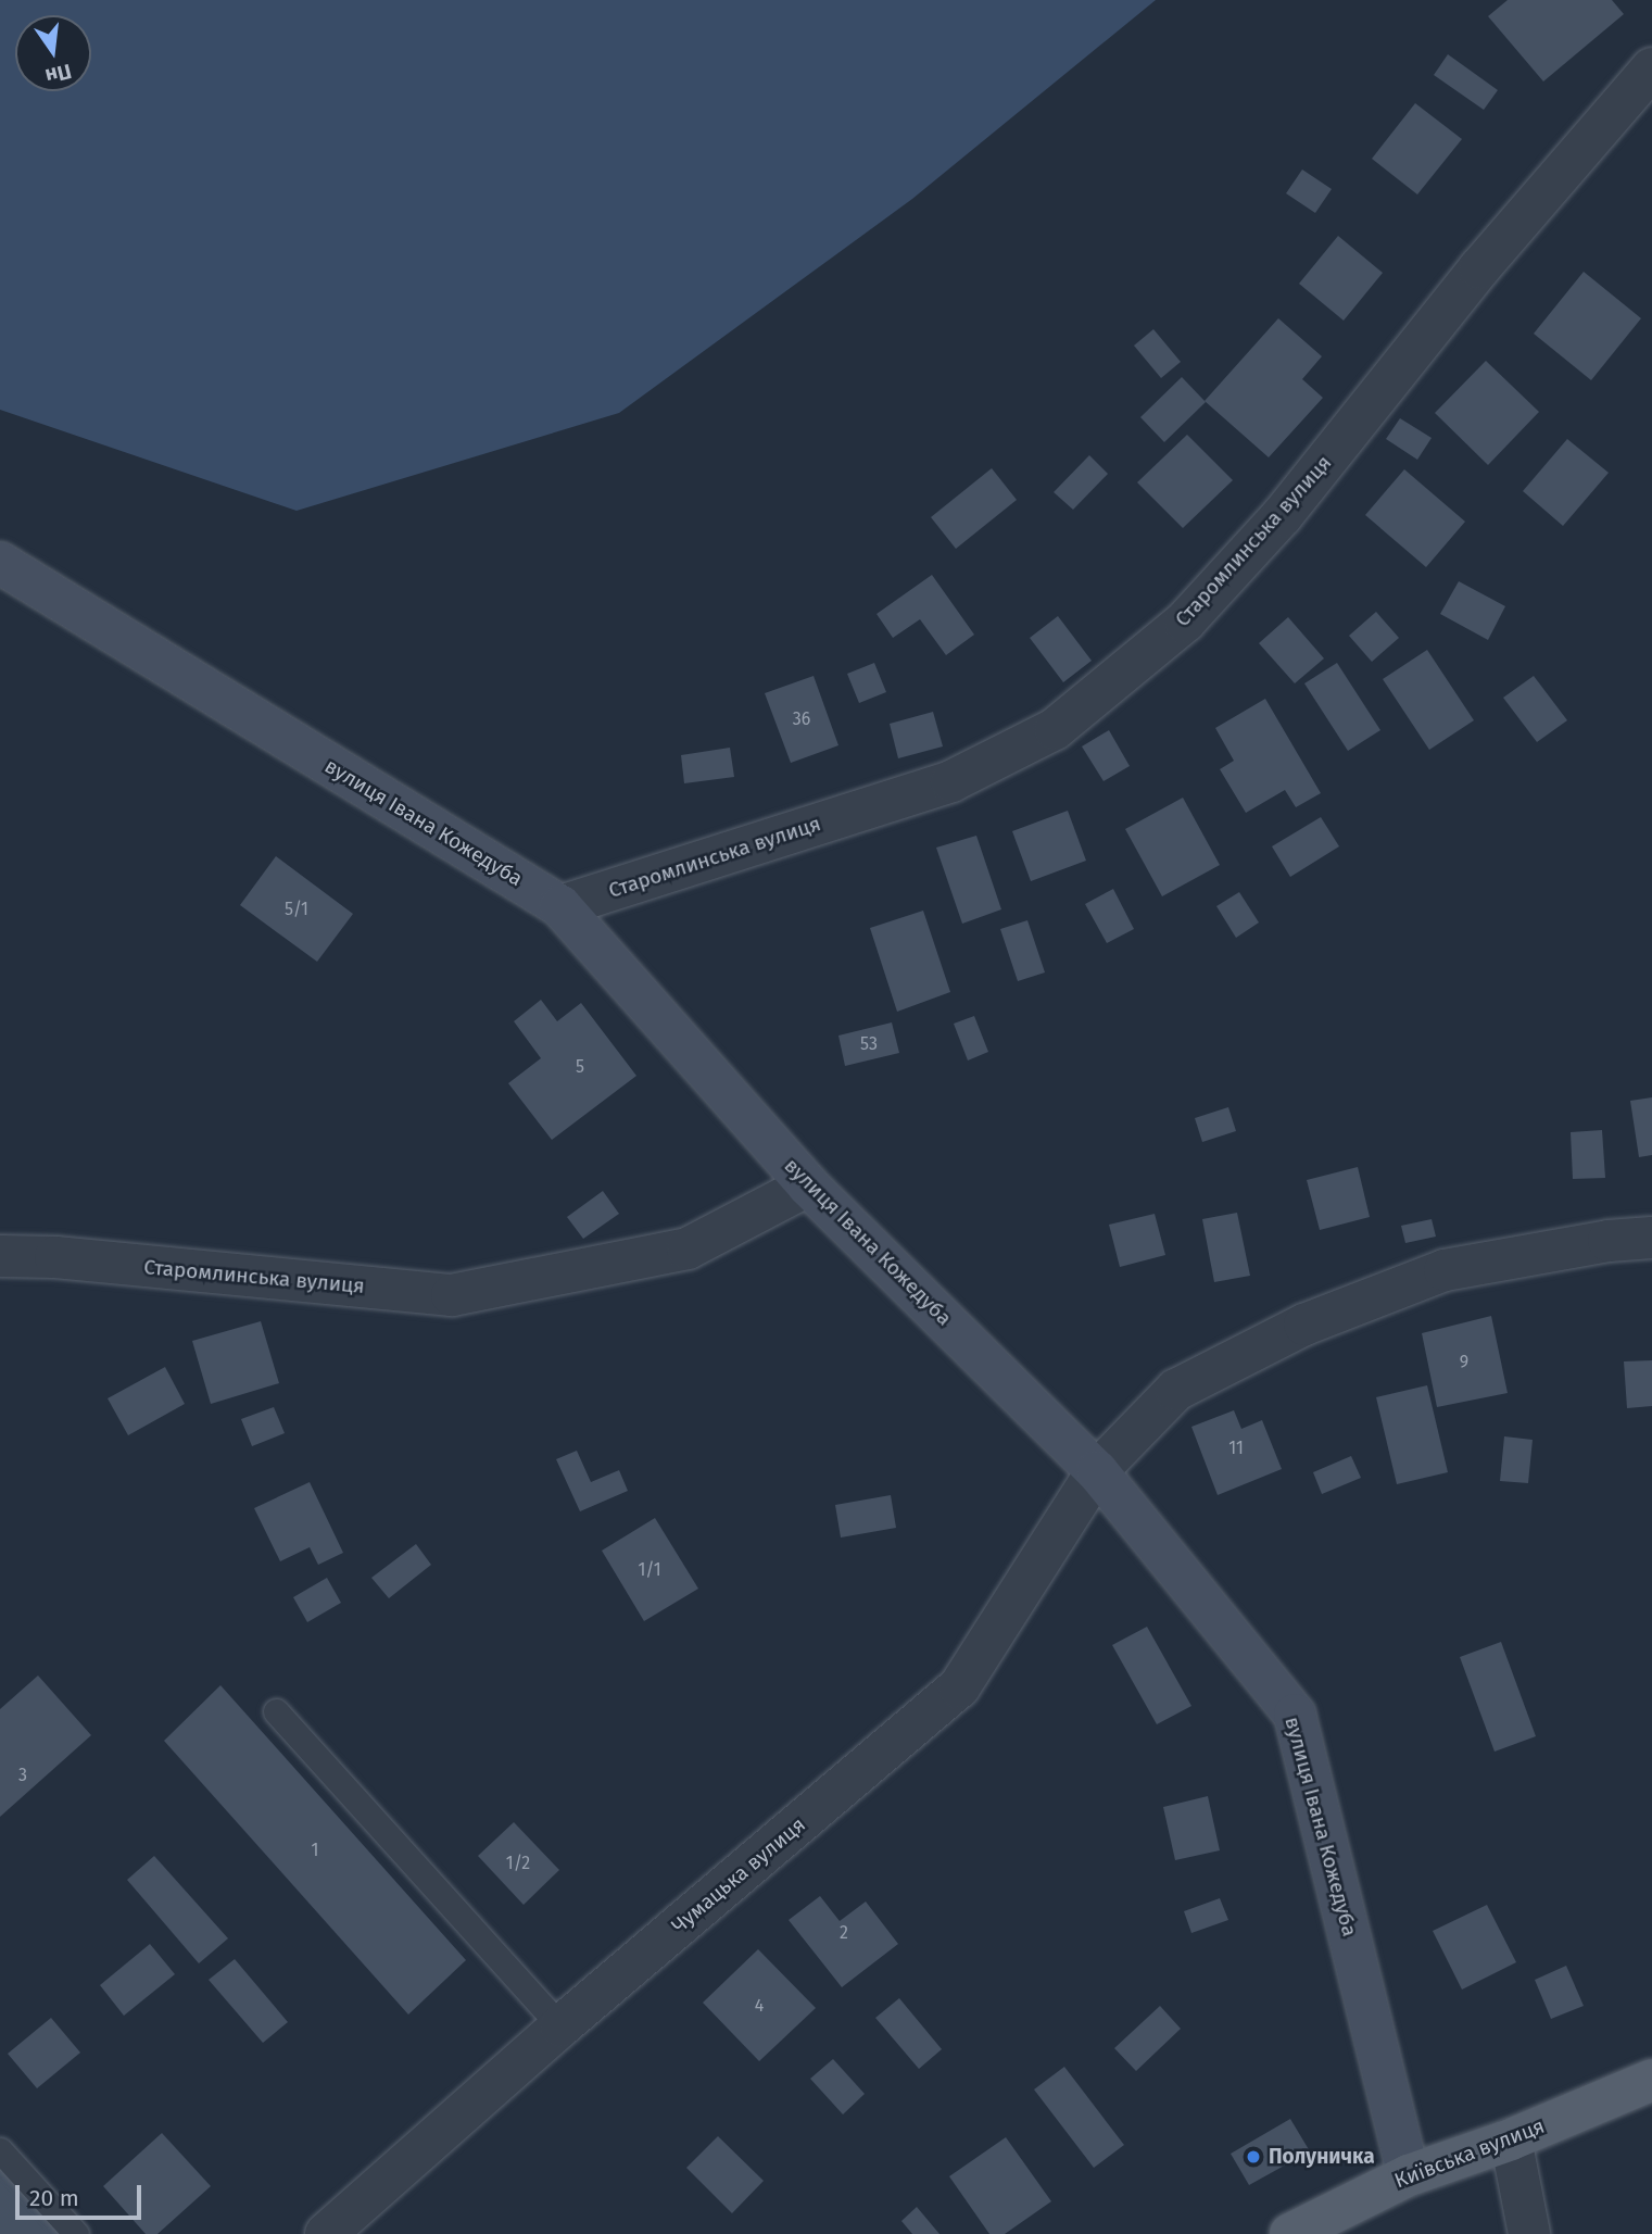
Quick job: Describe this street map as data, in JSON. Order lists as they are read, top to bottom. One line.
{"streets":{"main road":["вулиця Івана Кожедуба","Київська вулиця"],"street":["Старомлинська вулиця","Чумацька вулиця"]},"crossings":[["Старомлинська вулиця","вулиця Івана Кожедуба"],["вулиця Івана Кожедуба","Чумацька вулиця"],["вулиця Івана Кожедуба","Київська вулиця"]],"places":["Полуничка"],"house_numbers":["36","5/1","53","5","9","11","1/1","3","1","1/2","2","4"],"scale_bar":"20 m","north":"bottom"}
